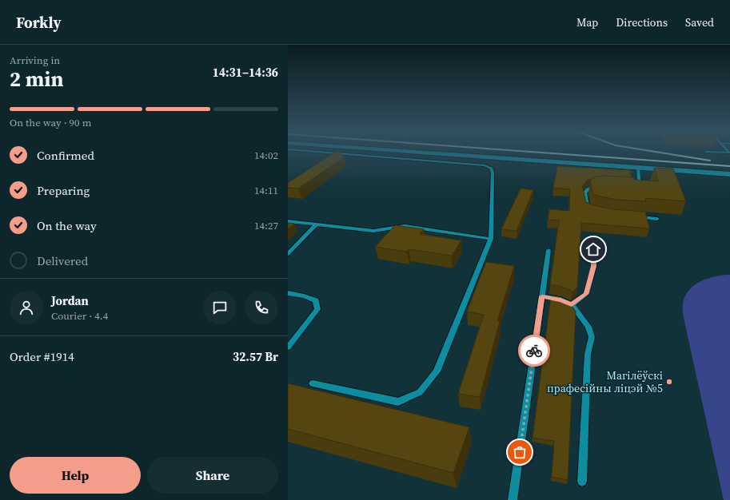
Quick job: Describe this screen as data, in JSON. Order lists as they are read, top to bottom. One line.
{"places":["Магілёўскі прафесійны ліцэй №5"],"page":{"header":"Forkly","nav":["Map","Directions","Saved"],"heading":["2 min","Arriving in","14:31–14:36"],"panel":["Jordan","Courier · 4.4","Order #1914","32.57 Br"],"bar":"On the way · 90 m","list":[["Confirmed","14:02"],["Preparing","14:11"],["On the way","14:27"],"Delivered"],"buttons":["Help","Share"]}}
